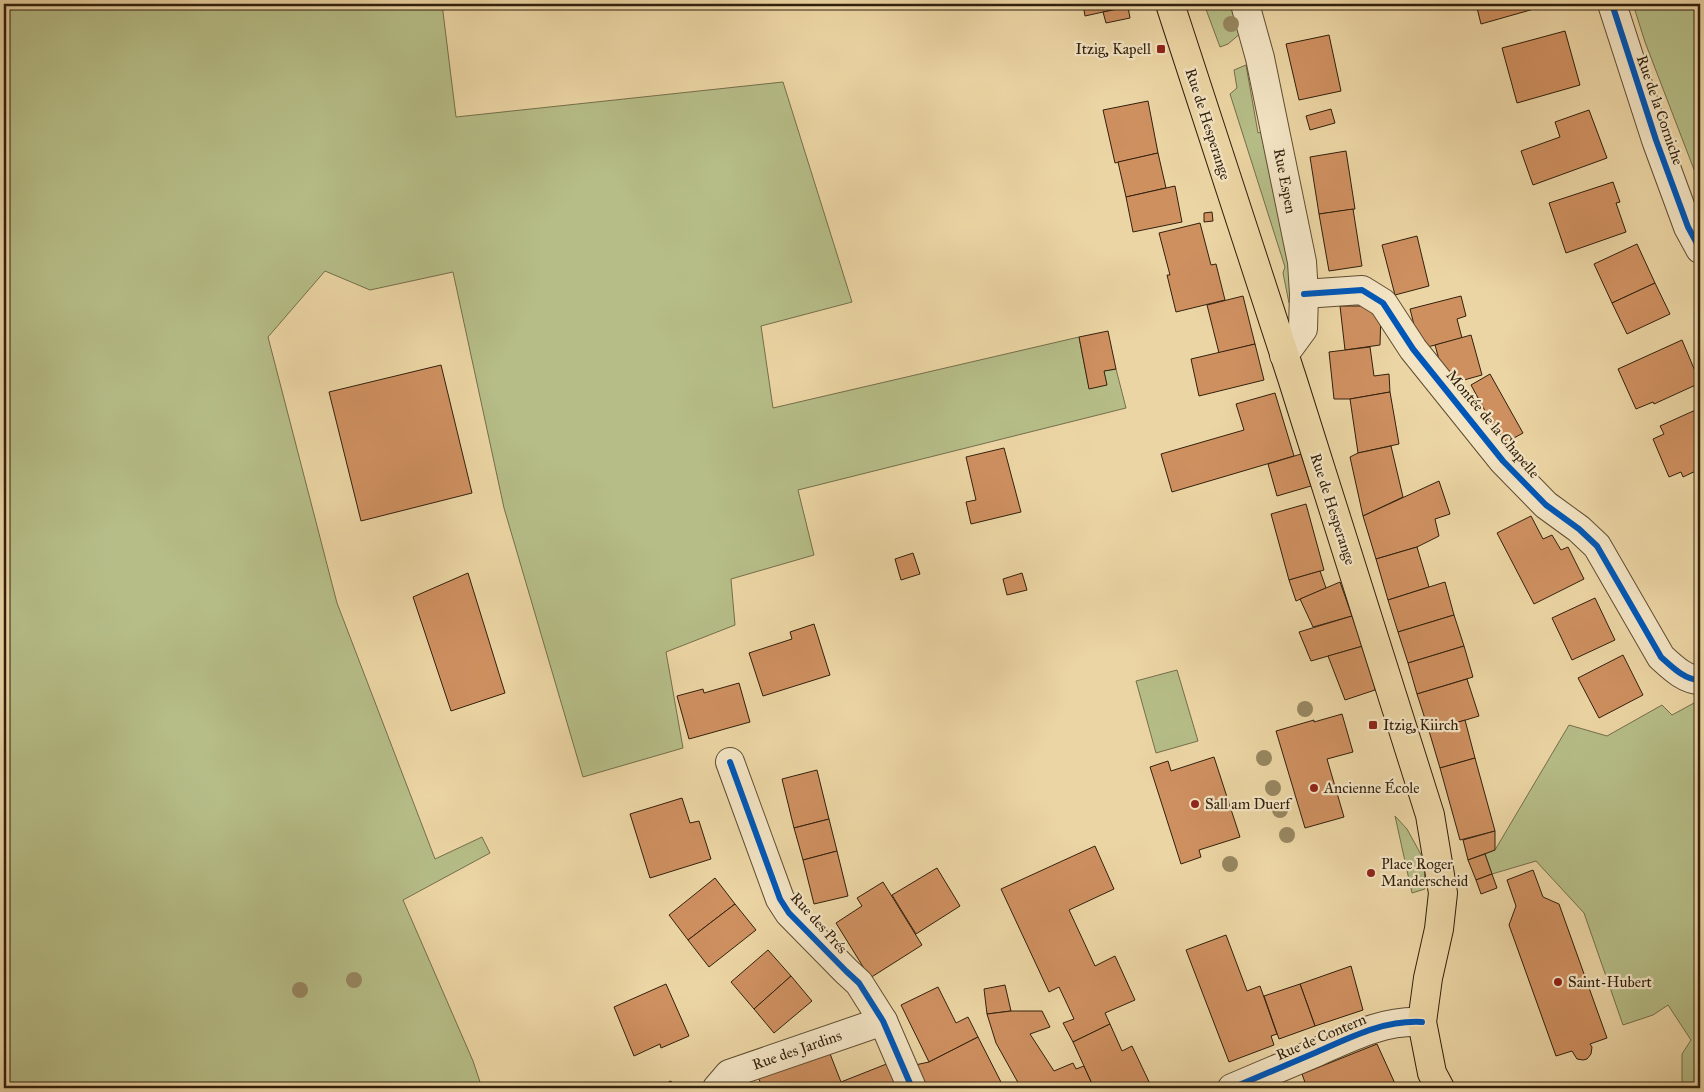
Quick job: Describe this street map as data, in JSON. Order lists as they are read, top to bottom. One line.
{"streets":{"main road":["Rue de Hesperange"],"street":["Rue de la Corniche","Rue Espen","Montée de la Chapelle","Rue des Prés","Rue de Contern","Rue des Jardins"]},"crossings":[["Rue de Hesperange","Rue Espen"],["Rue de Hesperange","Rue de Contern"],["Rue Espen","Montée de la Chapelle"],["Rue des Prés","Rue des Jardins"]],"places":{"transit":["Itzig, Kapell","Itzig, Kiirch"],"other":["Ancienne École","Sall am Duerf","Place Roger Manderscheid","Saint-Hubert"]}}
